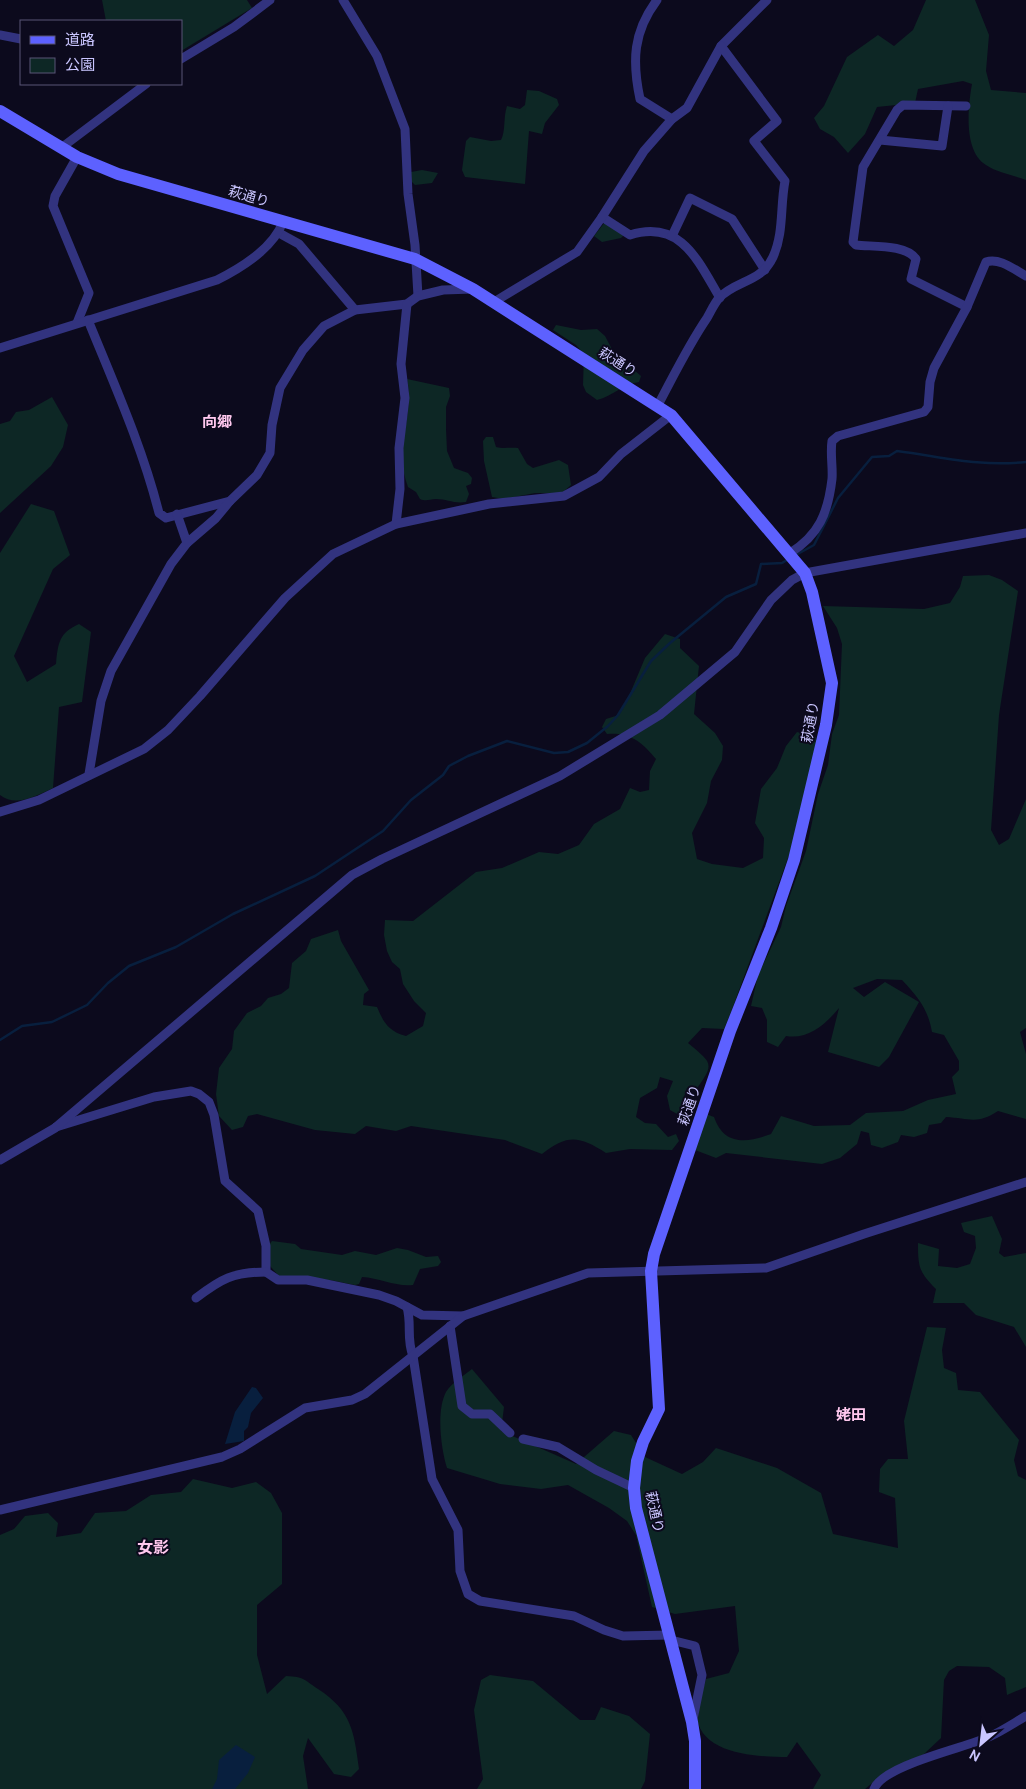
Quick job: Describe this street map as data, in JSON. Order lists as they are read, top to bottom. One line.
{"streets":{"street":["萩通り"]},"districts":["向郷","姥田","女影"],"legend":["道路","公園"],"north":"bottom left"}
